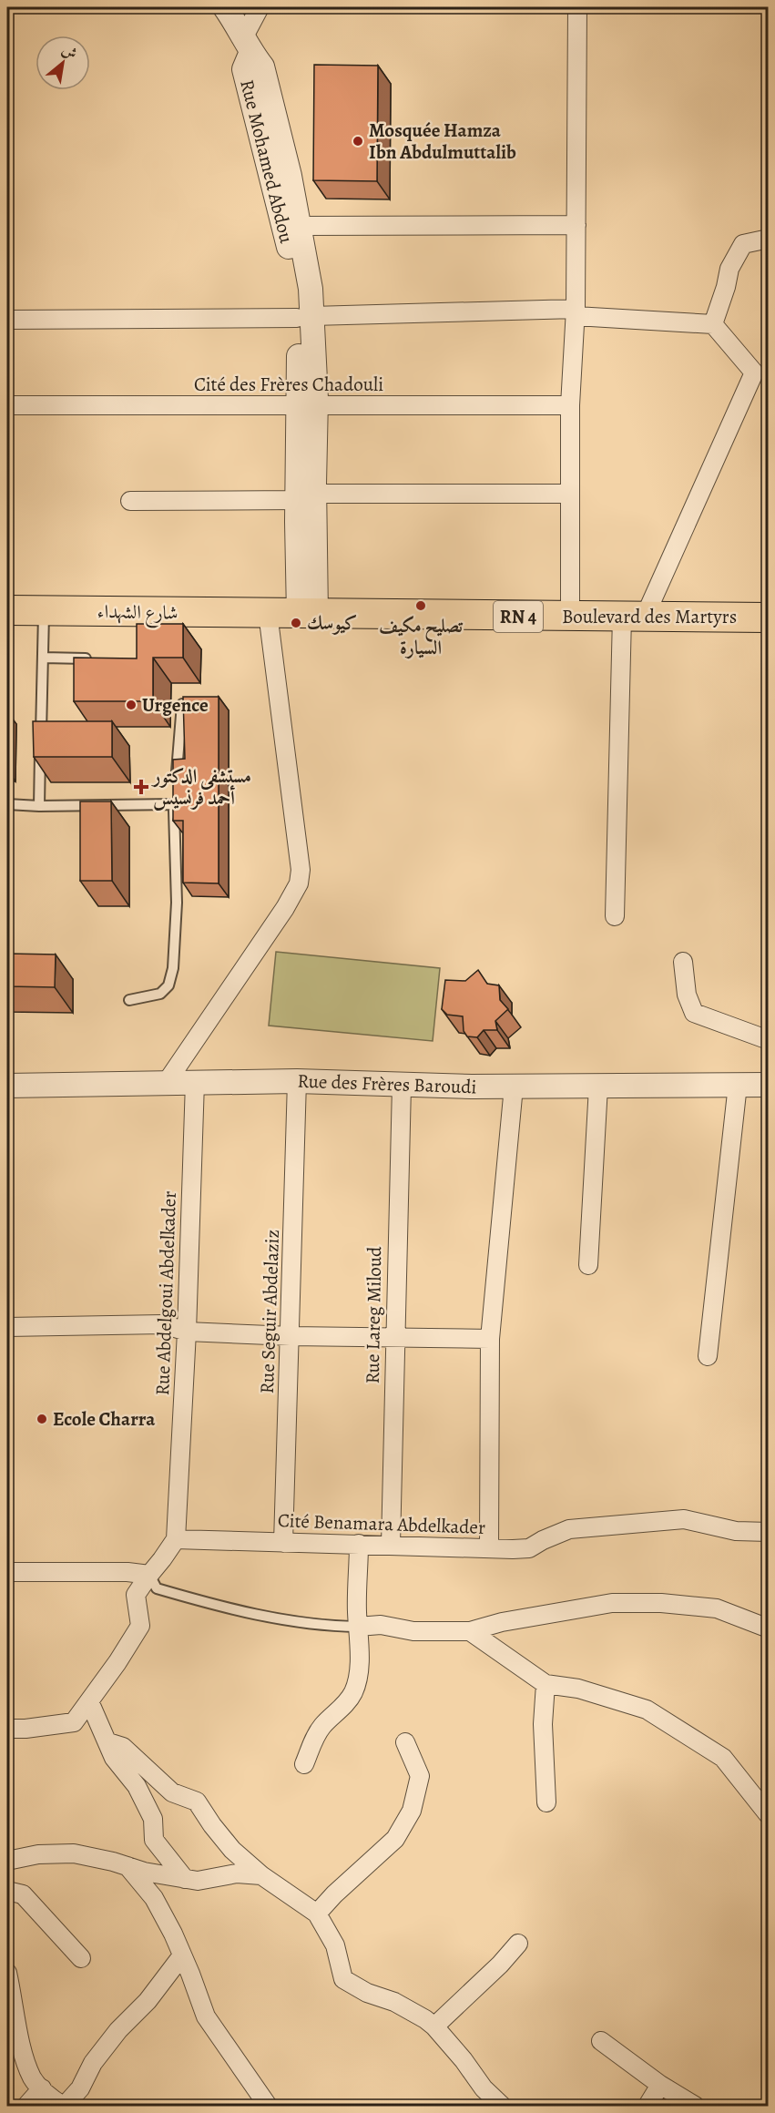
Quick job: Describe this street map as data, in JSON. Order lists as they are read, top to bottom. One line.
{"streets":{"main road":["شارع الشهداء","RN 4","Boulevard des Martyrs"],"street":["Rue Mohamed Abdou","Cité des Frères Chadouli","Rue des Frères Baroudi","Rue Abdelgoui Abdelkader","Rue Seguir Abdelaziz","Rue Lareg Miloud","Cité Benamara Abdelkader"]},"crossings":[["Rue Mohamed Abdou","Cité des Frères Chadouli"],["Rue Mohamed Abdou","Boulevard des Martyrs"],["شارع الشهداء","Boulevard des Martyrs"],["Rue des Frères Baroudi","Rue Abdelgoui Abdelkader"],["Rue des Frères Baroudi","Rue Seguir Abdelaziz"],["Rue des Frères Baroudi","Rue Lareg Miloud"],["Rue Abdelgoui Abdelkader","Cité Benamara Abdelkader"],["Rue Seguir Abdelaziz","Cité Benamara Abdelkader"],["Rue Lareg Miloud","Cité Benamara Abdelkader"]],"places":{"other":["Mosquée Hamza Ibn Abdulmuttalib","تصليح مكيف السيارة","كيوسك","Urgence","Ecole Charra"],"health":["مستشفى الدكتور أحمد فرنسيس"]},"north":"top right"}
